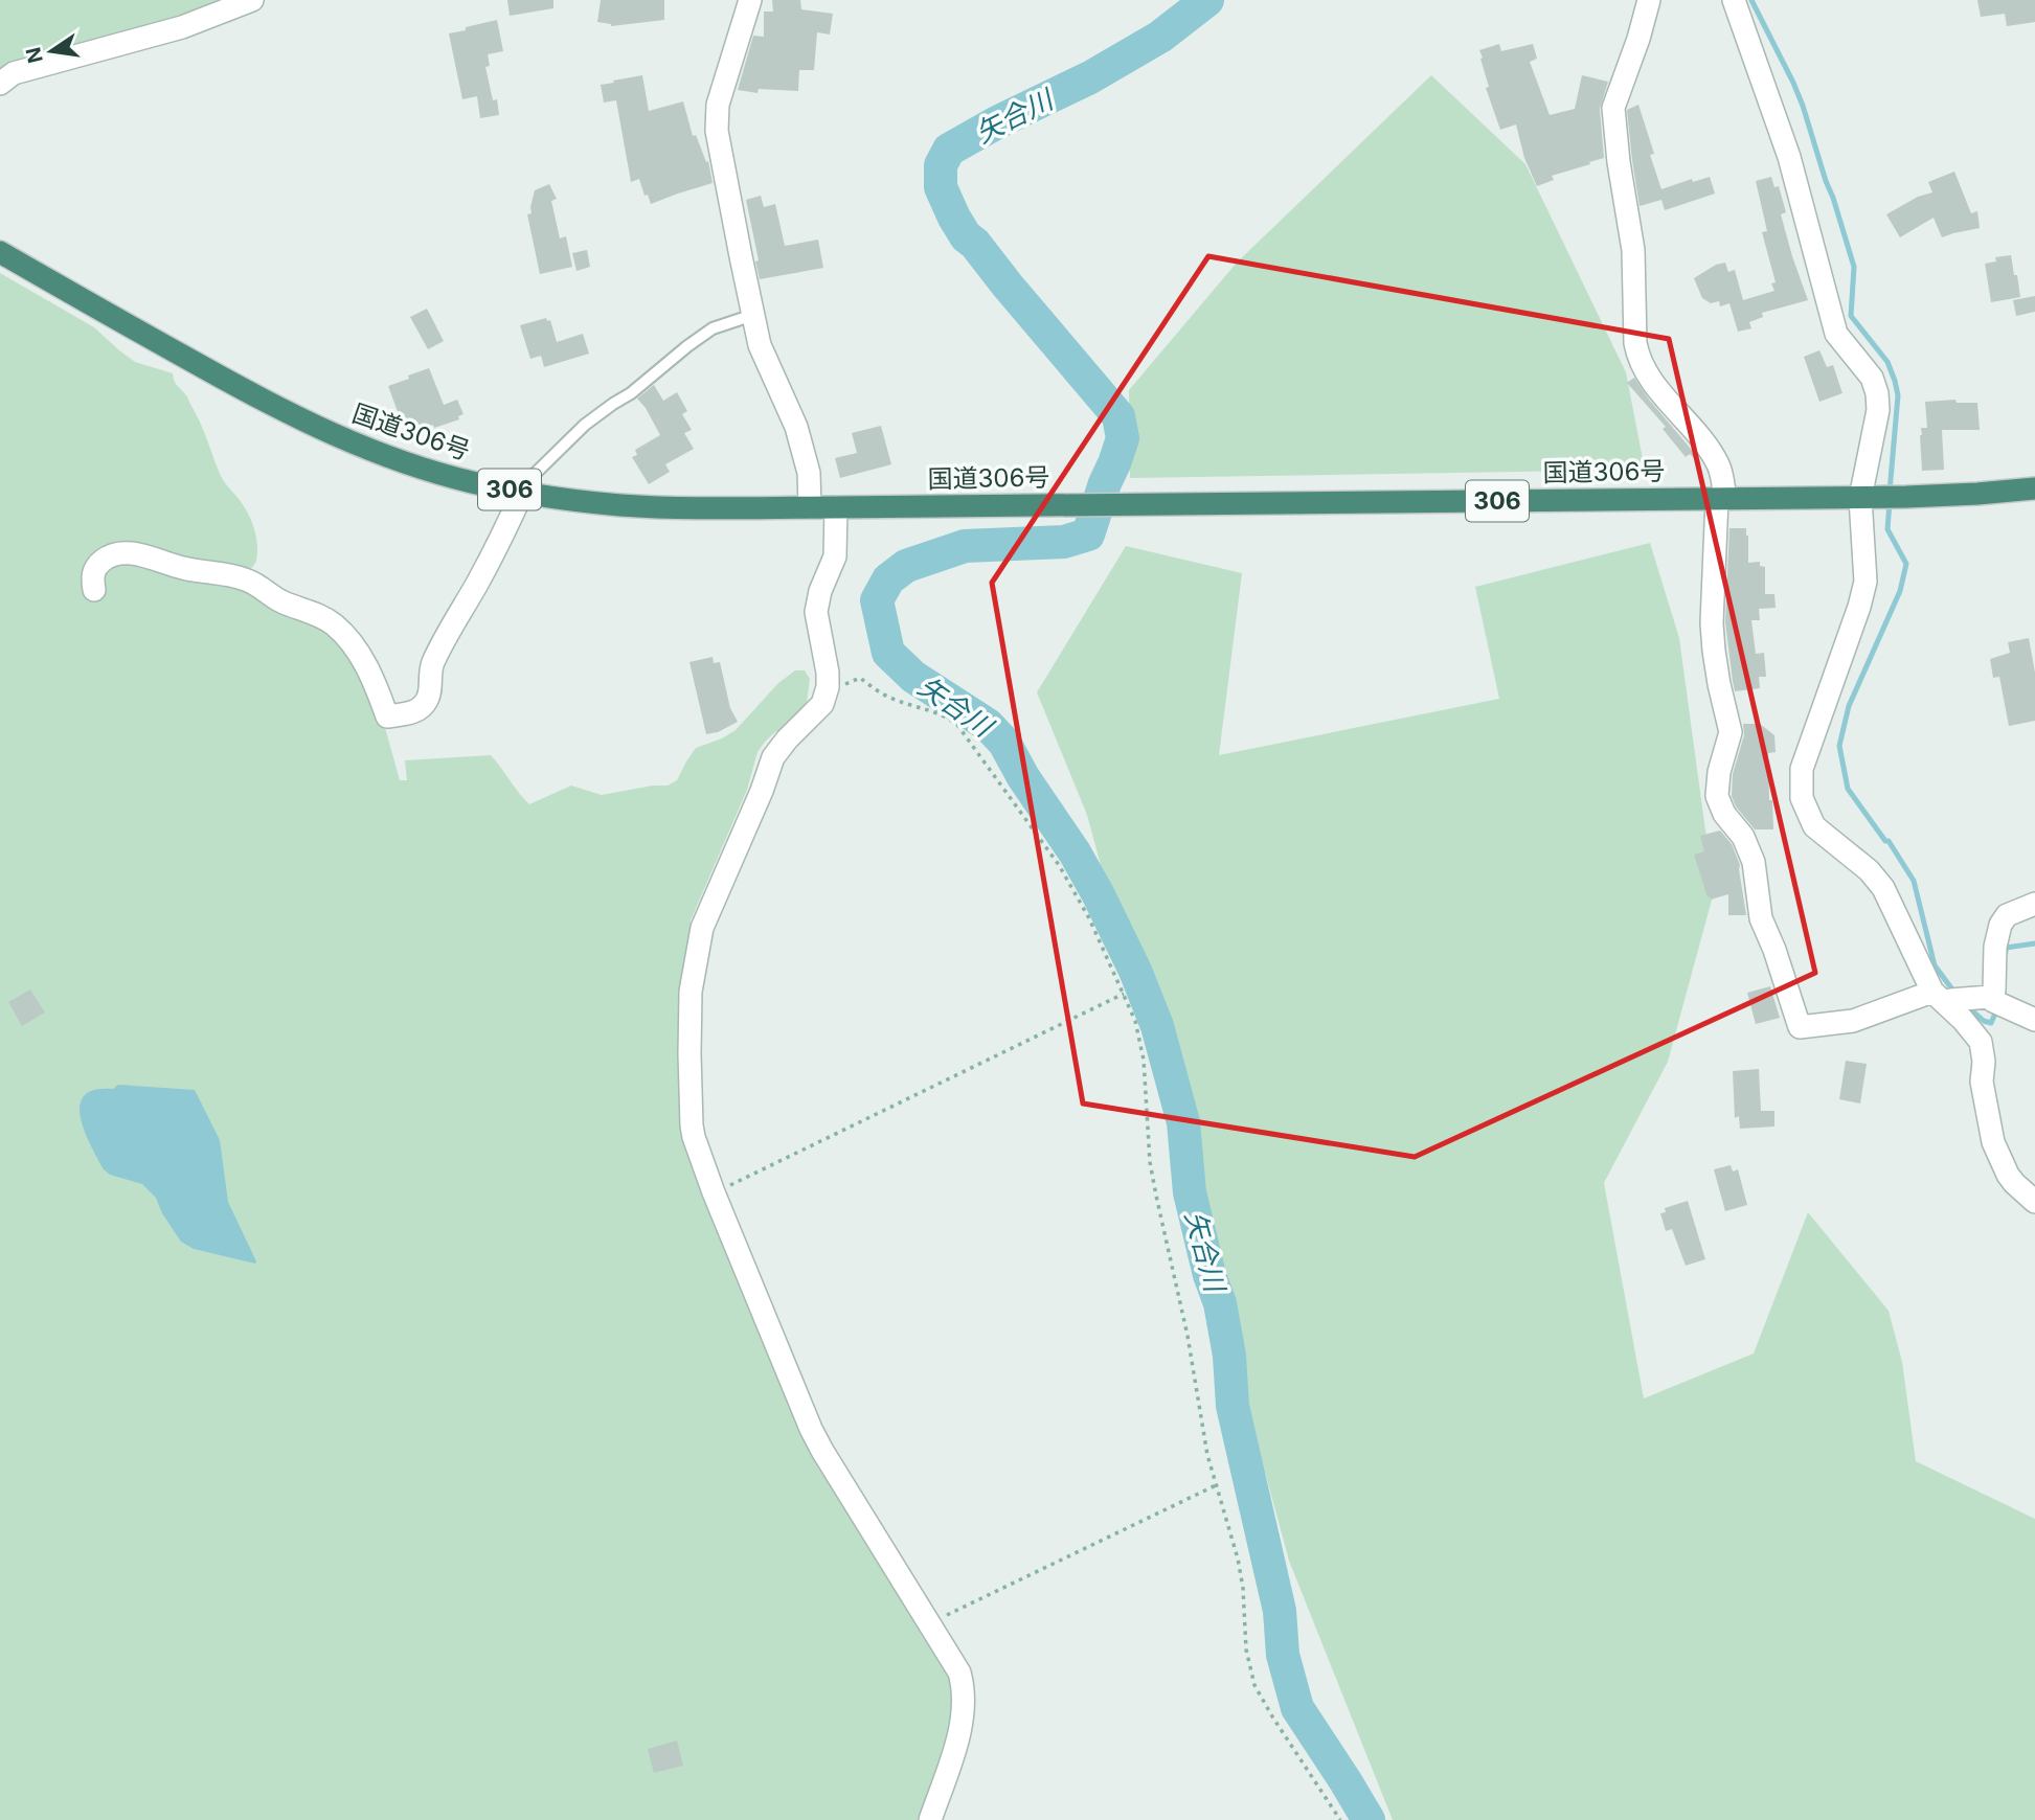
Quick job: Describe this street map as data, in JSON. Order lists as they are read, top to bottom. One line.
{"streets":{"highway":["国道306号","306"]},"water":["矢合川"],"north":"left"}
